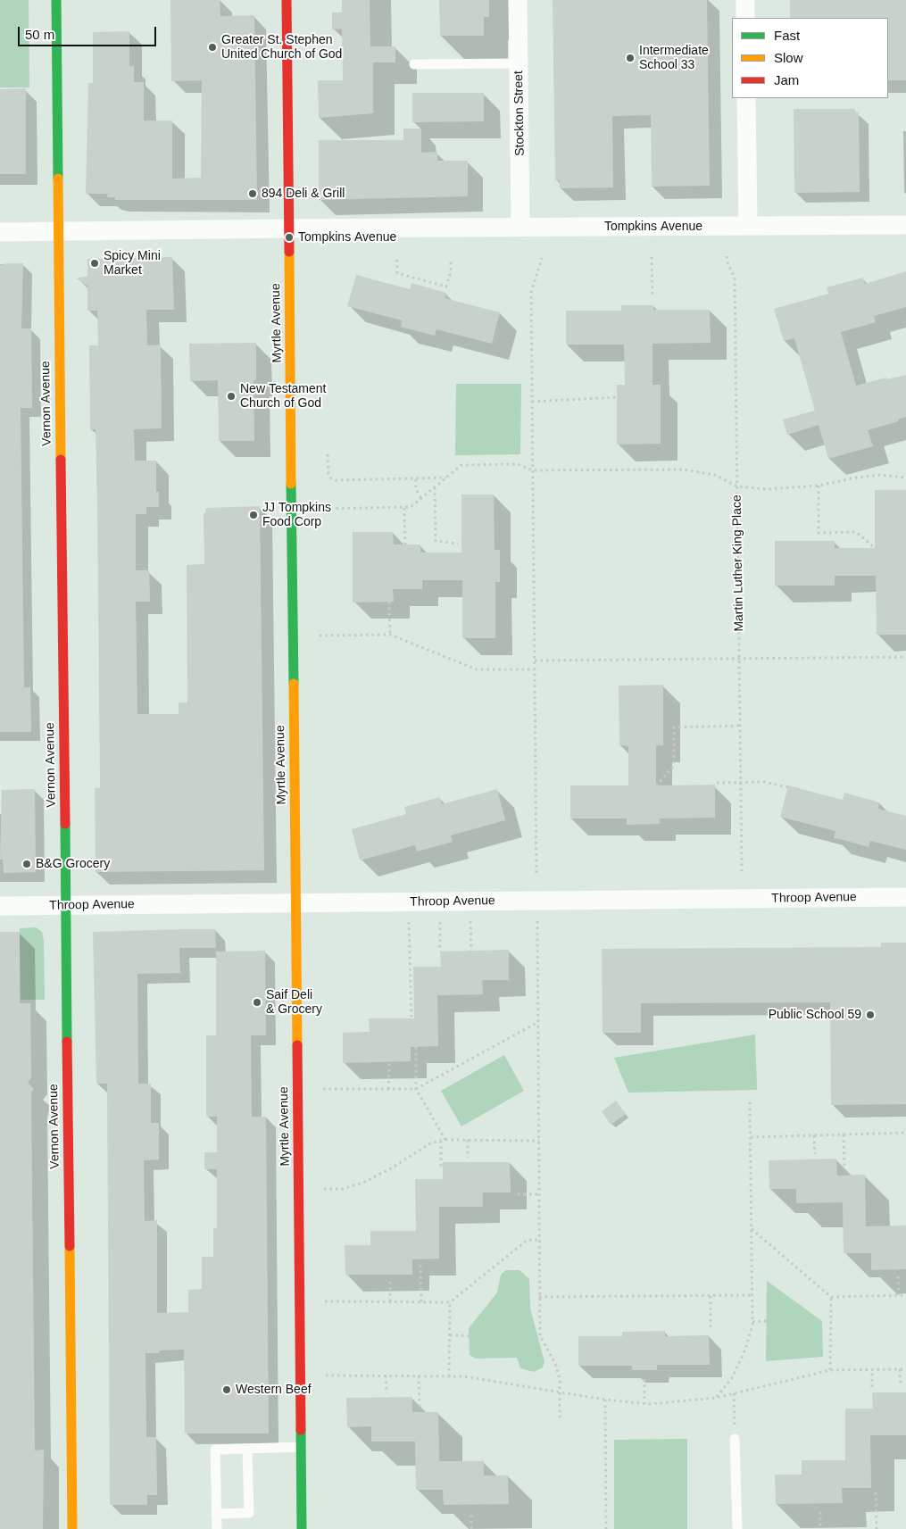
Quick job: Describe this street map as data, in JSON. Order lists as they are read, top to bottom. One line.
{"streets":{"main road":["Myrtle Avenue","Vernon Avenue"],"street":["Stockton Street","Tompkins Avenue","Throop Avenue"],"path":["Martin Luther King Place"]},"crossings":[["Stockton Street","Tompkins Avenue"],["Tompkins Avenue","Myrtle Avenue"],["Tompkins Avenue","Vernon Avenue"],["Myrtle Avenue","Throop Avenue"],["Vernon Avenue","Throop Avenue"]],"places":["Greater St. Stephen United Church of God","Intermediate School 33","894 Deli & Grill","Tompkins Avenue","Spicy Mini Market","New Testament Church of God","JJ Tompkins Food Corp","B&G Grocery","Saif Deli & Grocery","Public School 59","Western Beef"],"legend":["Fast","Slow","Jam"],"scale_bar":"50 m"}
